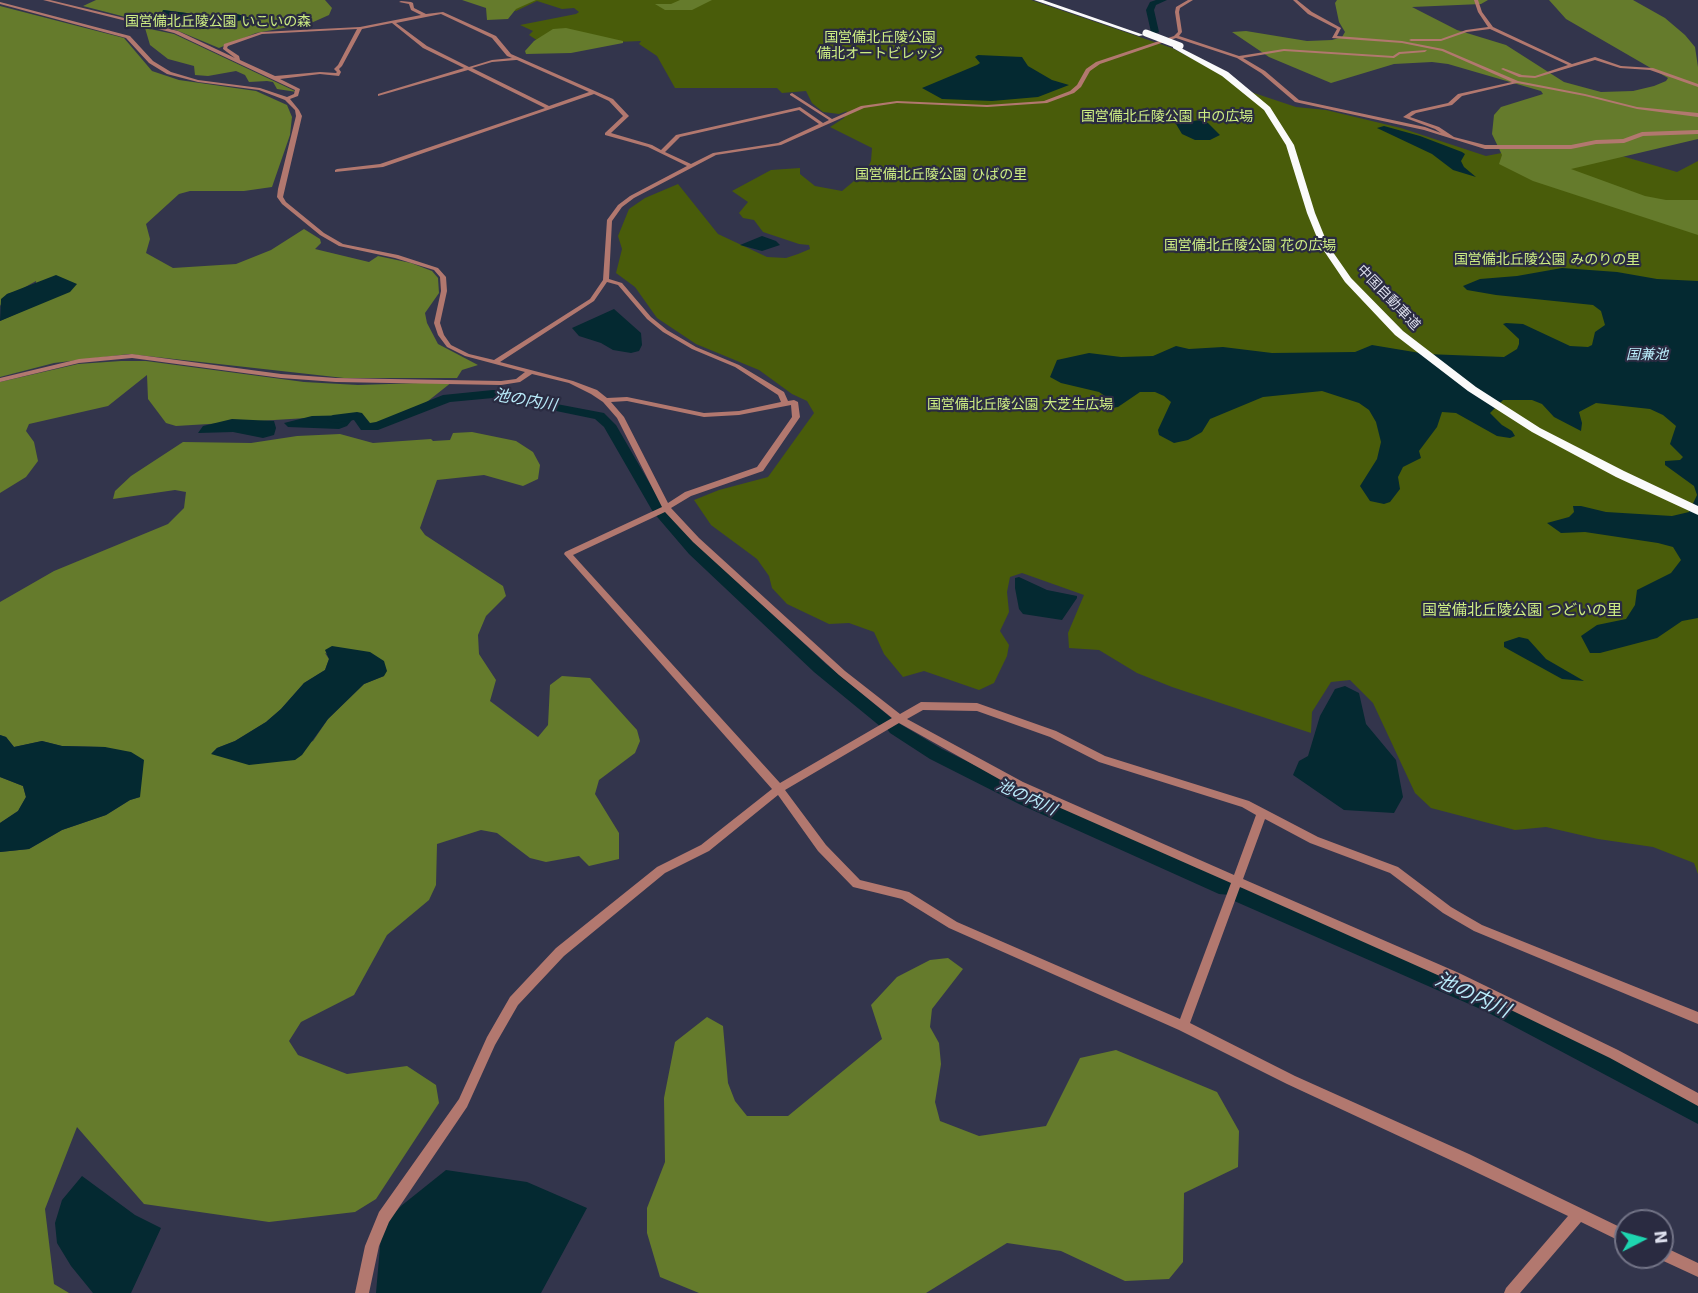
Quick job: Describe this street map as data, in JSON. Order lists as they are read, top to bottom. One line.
{"streets":{"highway":["中国自動車道"]},"water":["国兼池","池の内川"],"parks":["国営備北丘陵公園 いこいの森","国営備北丘陵公園 備北オートビレッジ","国営備北丘陵公園 中の広場","国営備北丘陵公園 ひばの里","国営備北丘陵公園 花の広場","国営備北丘陵公園 みのりの里","国営備北丘陵公園 大芝生広場","国営備北丘陵公園 つどいの里"],"north":"right"}
